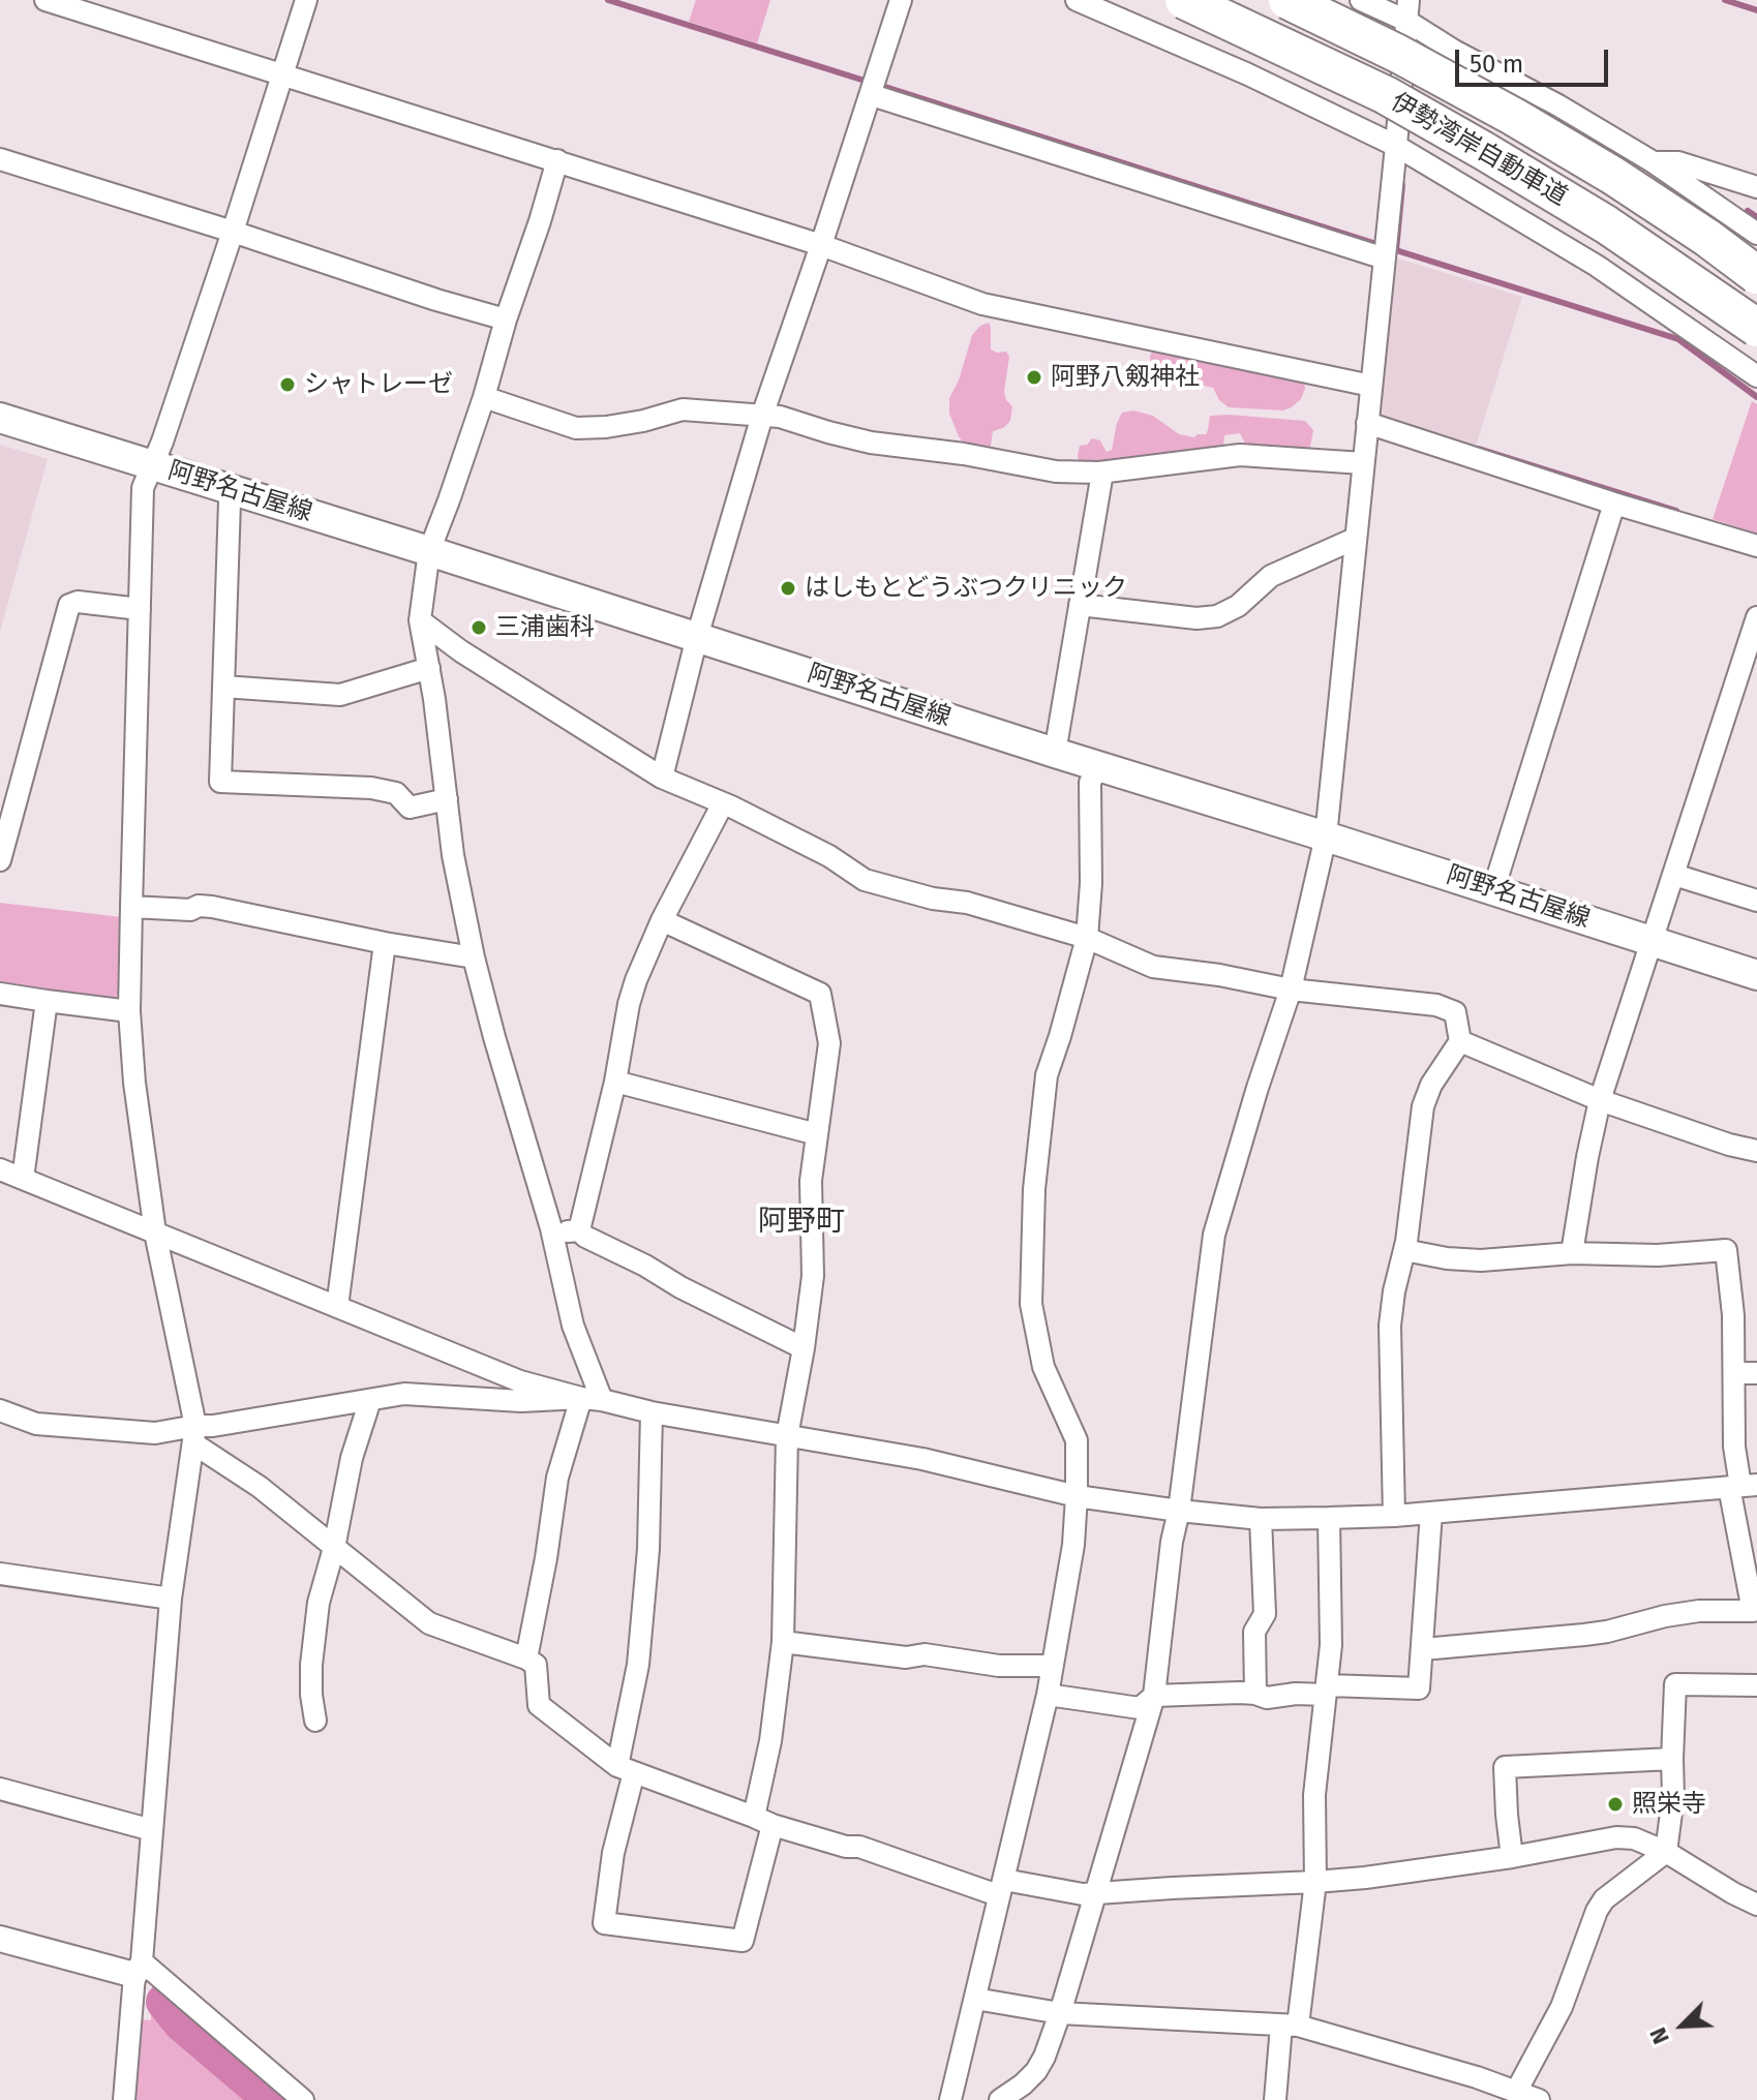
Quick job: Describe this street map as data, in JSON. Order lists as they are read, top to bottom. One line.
{"streets":{"highway":["伊勢湾岸自動車道"],"main road":["阿野名古屋線"]},"districts":["阿野町"],"places":["阿野八剱神社","シャトレーゼ","はしもとどうぶつクリニック","三浦歯科","照栄寺"],"scale_bar":"50 m","north":"bottom left"}
